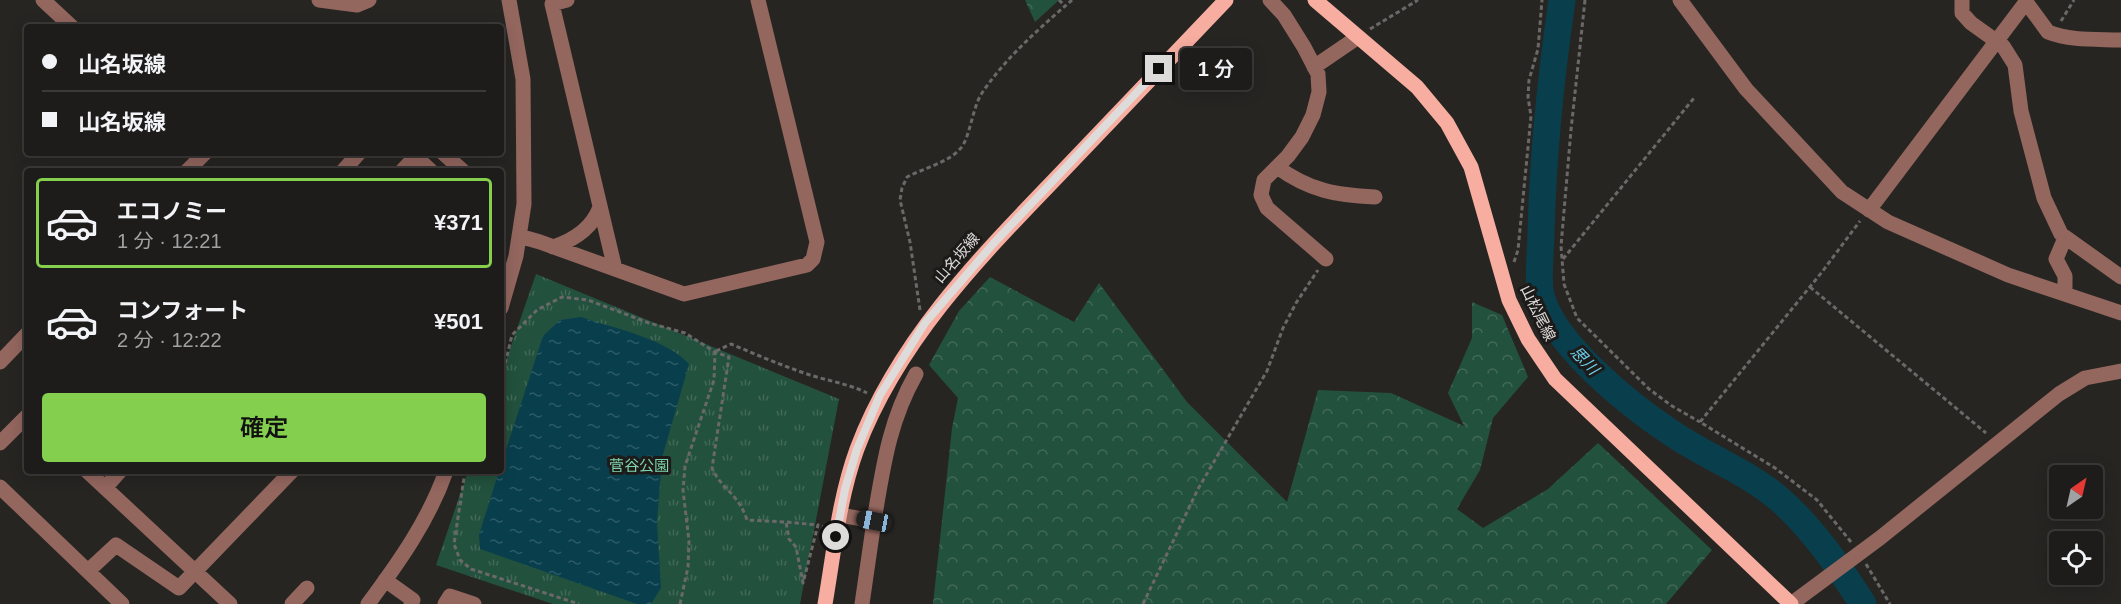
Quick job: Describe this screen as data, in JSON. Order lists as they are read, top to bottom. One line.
{"streets":{"main road":["山名坂線","山松尾線"]},"water":["思川"],"parks":["菅谷公園"],"north":"top right","page":{"banner":["山名坂線","山名坂線"],"bubble":"1 分","list":[{"name":"エコノミー","note":"1 分 · 12:21","value":"¥371"},{"name":"コンフォート","note":"2 分 · 12:22","value":"¥501"}],"buttons":"確定"}}
